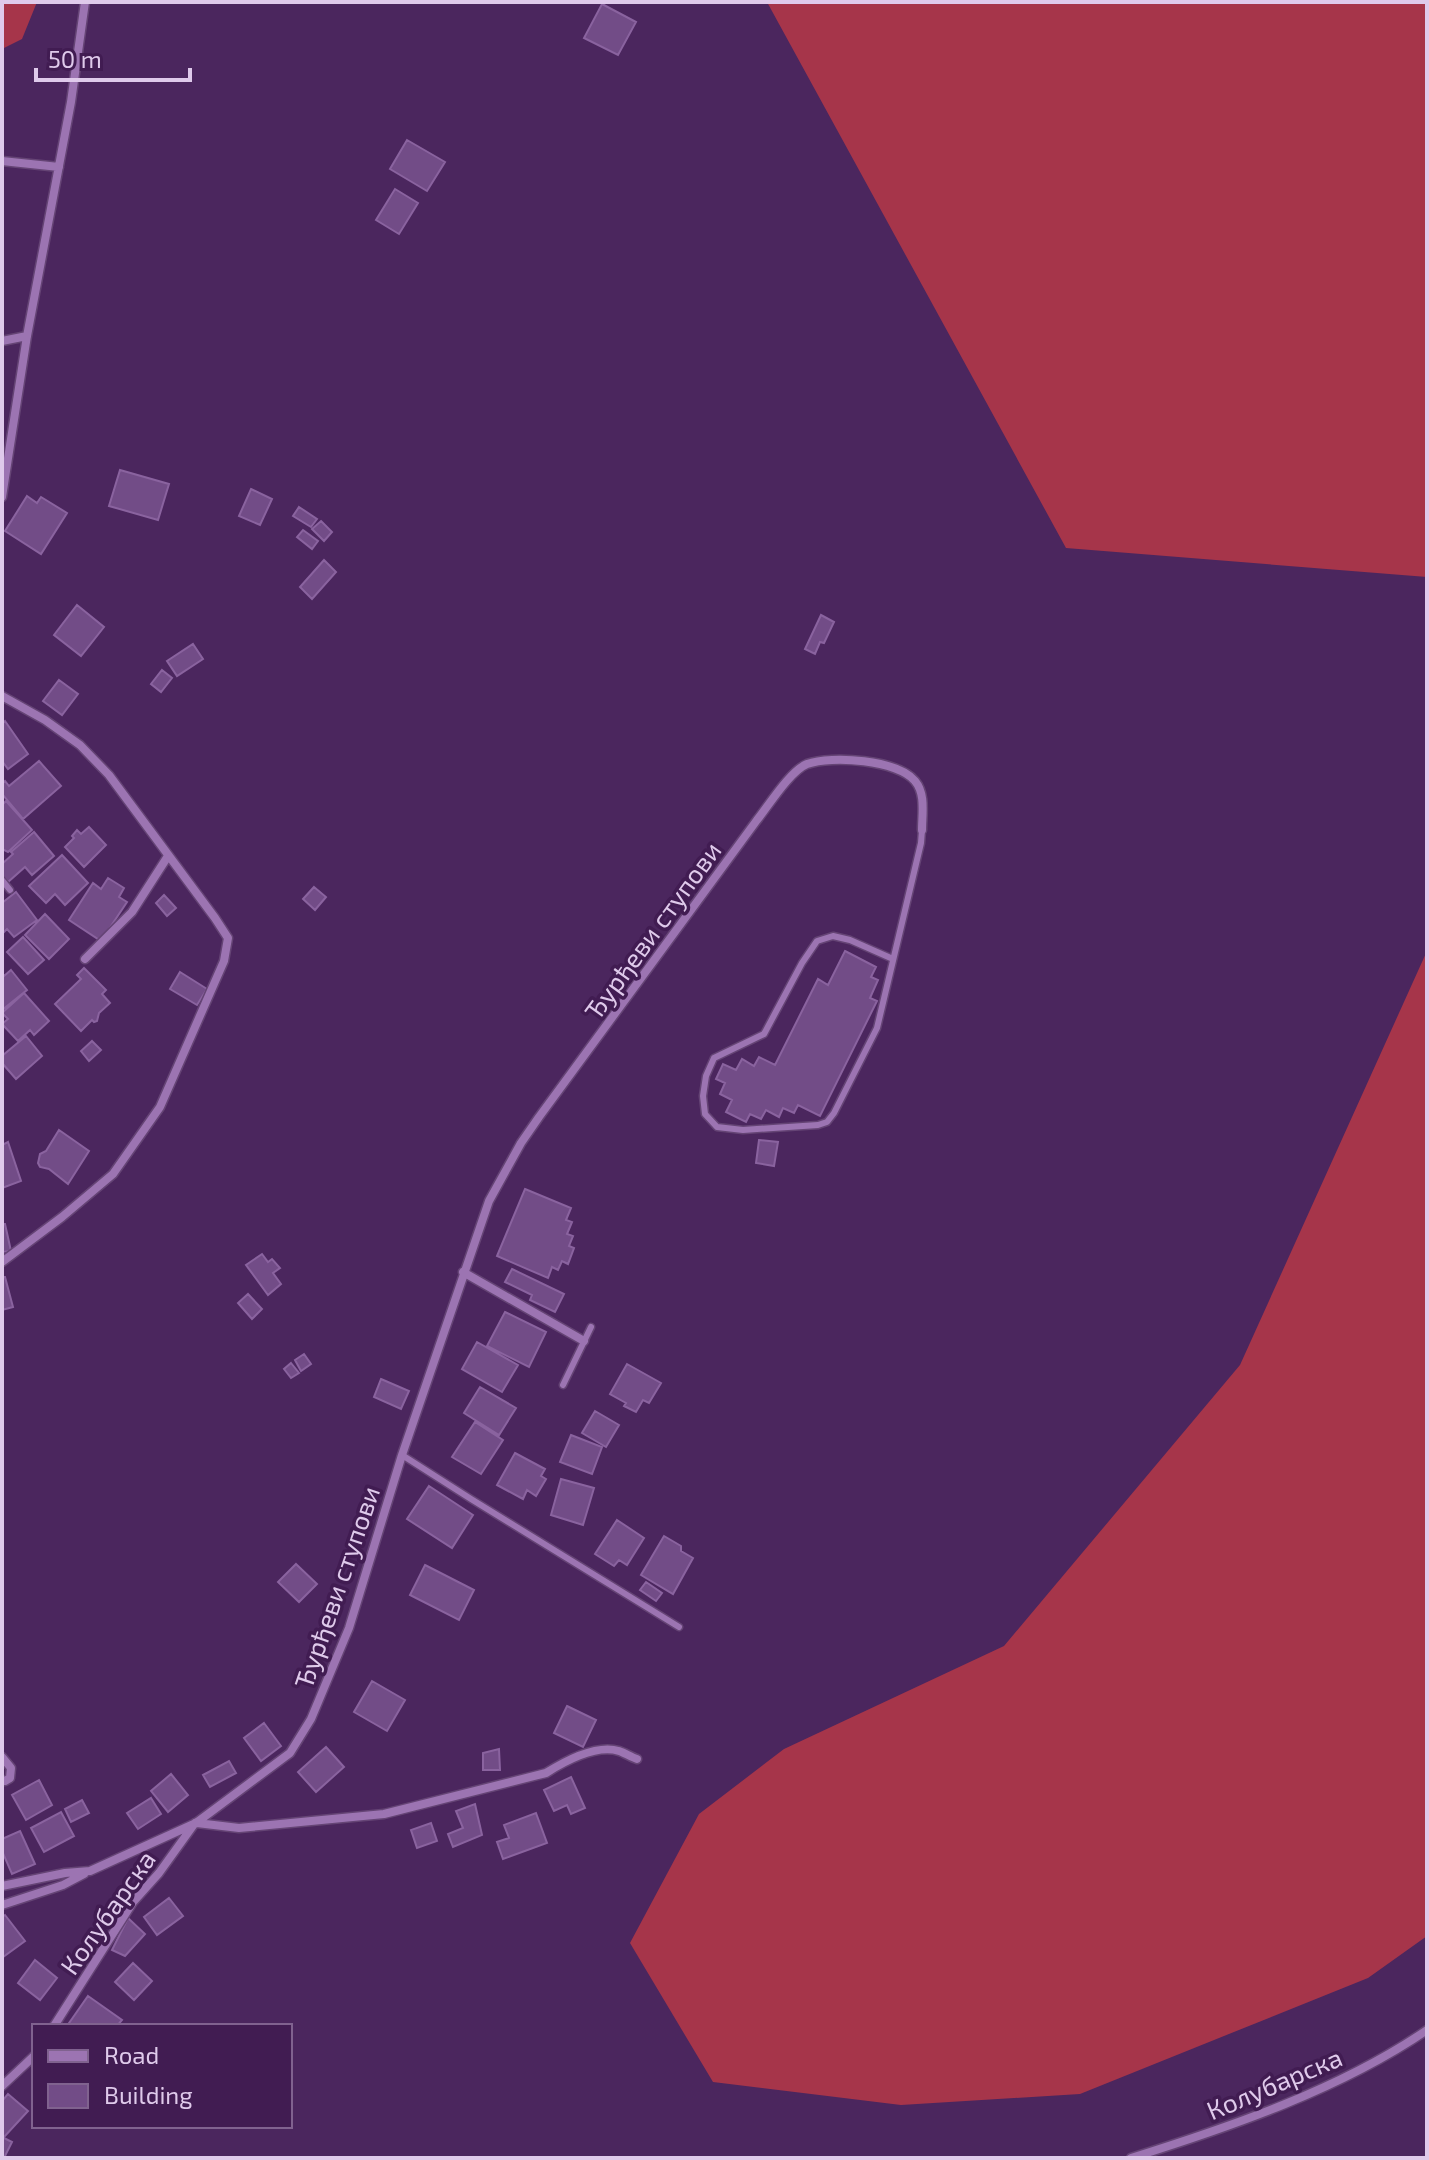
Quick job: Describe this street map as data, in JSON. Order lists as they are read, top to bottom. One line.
{"streets":{"street":["Ђурђеви ступови","Колубарска"]},"crossings":[["Ђурђеви ступови","Колубарска"]],"legend":["Road","Building"],"scale_bar":"50 m"}
